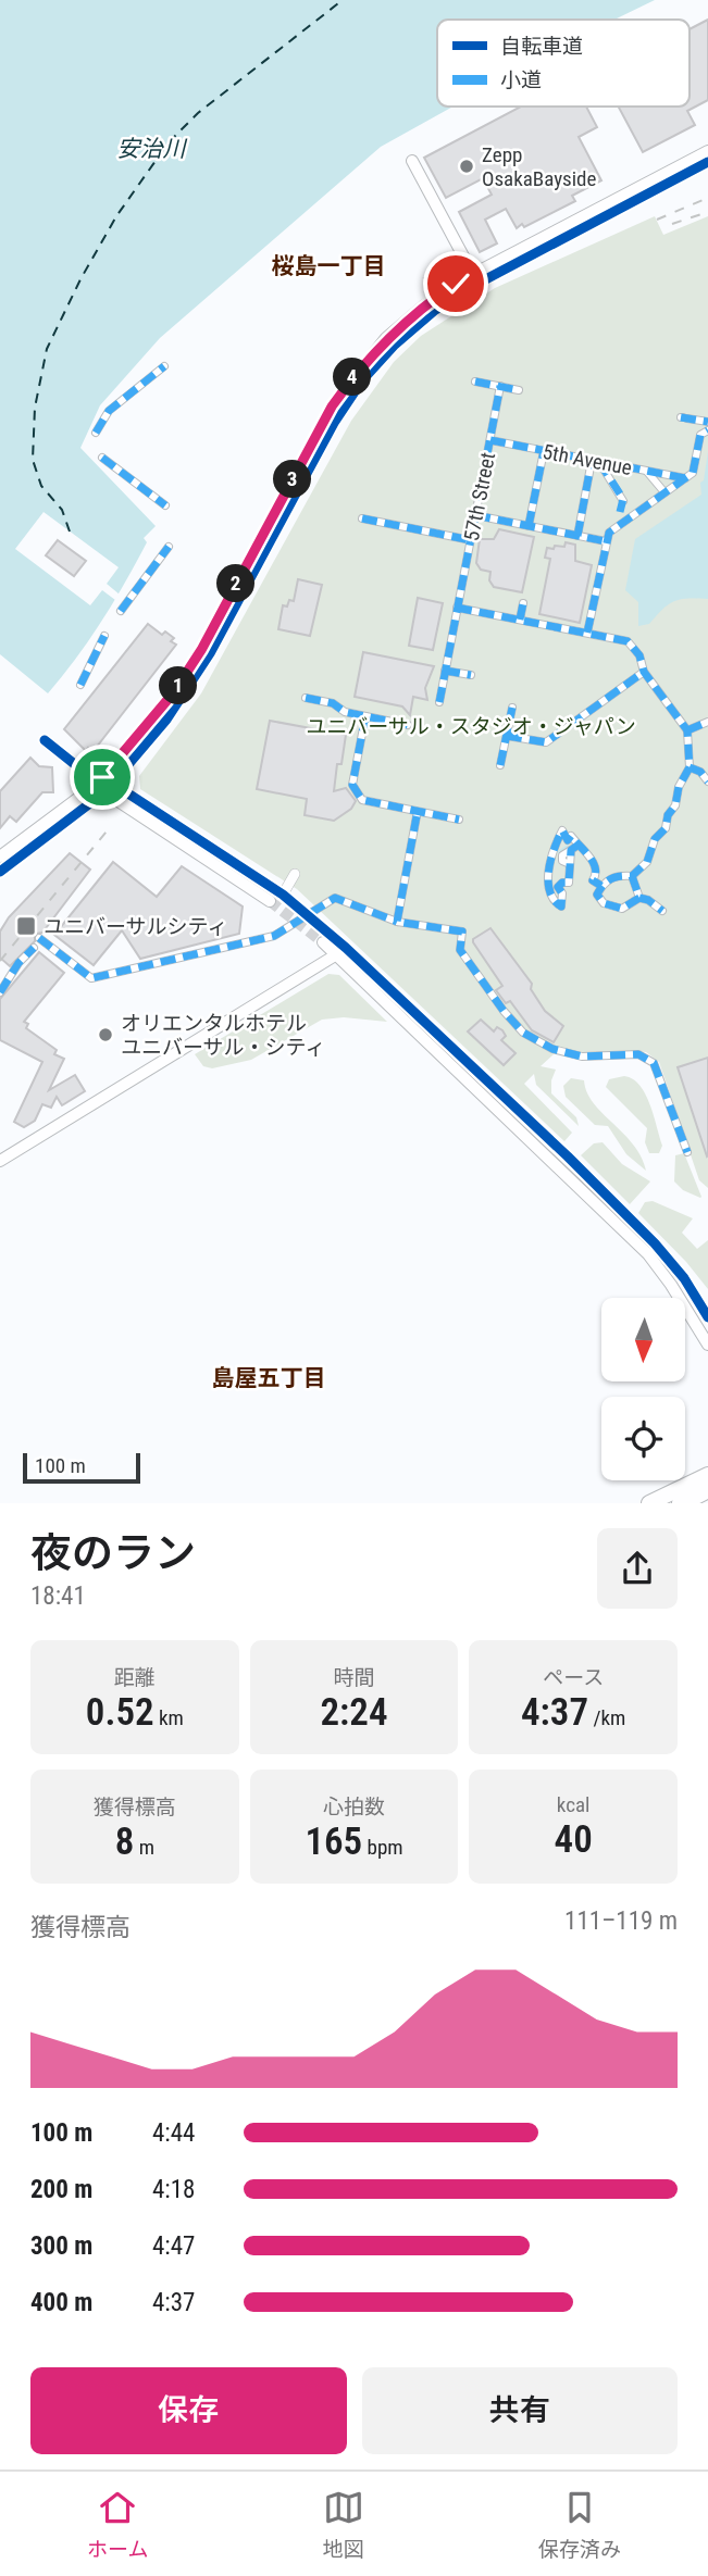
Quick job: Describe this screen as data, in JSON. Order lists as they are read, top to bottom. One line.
{"streets":{"street":["5th Avenue","57th Street"]},"crossings":[["5th Avenue","57th Street"]],"districts":["桜島一丁目","島屋五丁目"],"water":["安治川"],"parks":["ユニバーサル・スタジオ・ジャパン"],"places":{"other":["Zepp OsakaBayside","オリエンタルホテル ユニバーサル・シティ"],"transit":["ユニバーサルシティ"]},"legend":["自転車道","小道"],"scale_bar":"100 m","north":"bottom","page":{"pins":["4","3","2","1"],"scale":"100 m","heading":["夜のラン","18:41"],"stats":[["距離","0.52 km"],["時間","2:24"],["ペース","4:37 /km"],["獲得標高","8 m"],["心拍数","165 bpm"],["kcal","40"]],"chart":["獲得標高","111–119 m"],"list":[{"name":"100 m","note":"4:44"},{"name":"200 m","note":"4:18"},{"name":"300 m","note":"4:47"},{"name":"400 m","note":"4:37"}],"buttons":["保存","共有"],"tabs":["ホーム","地図","保存済み"]}}
